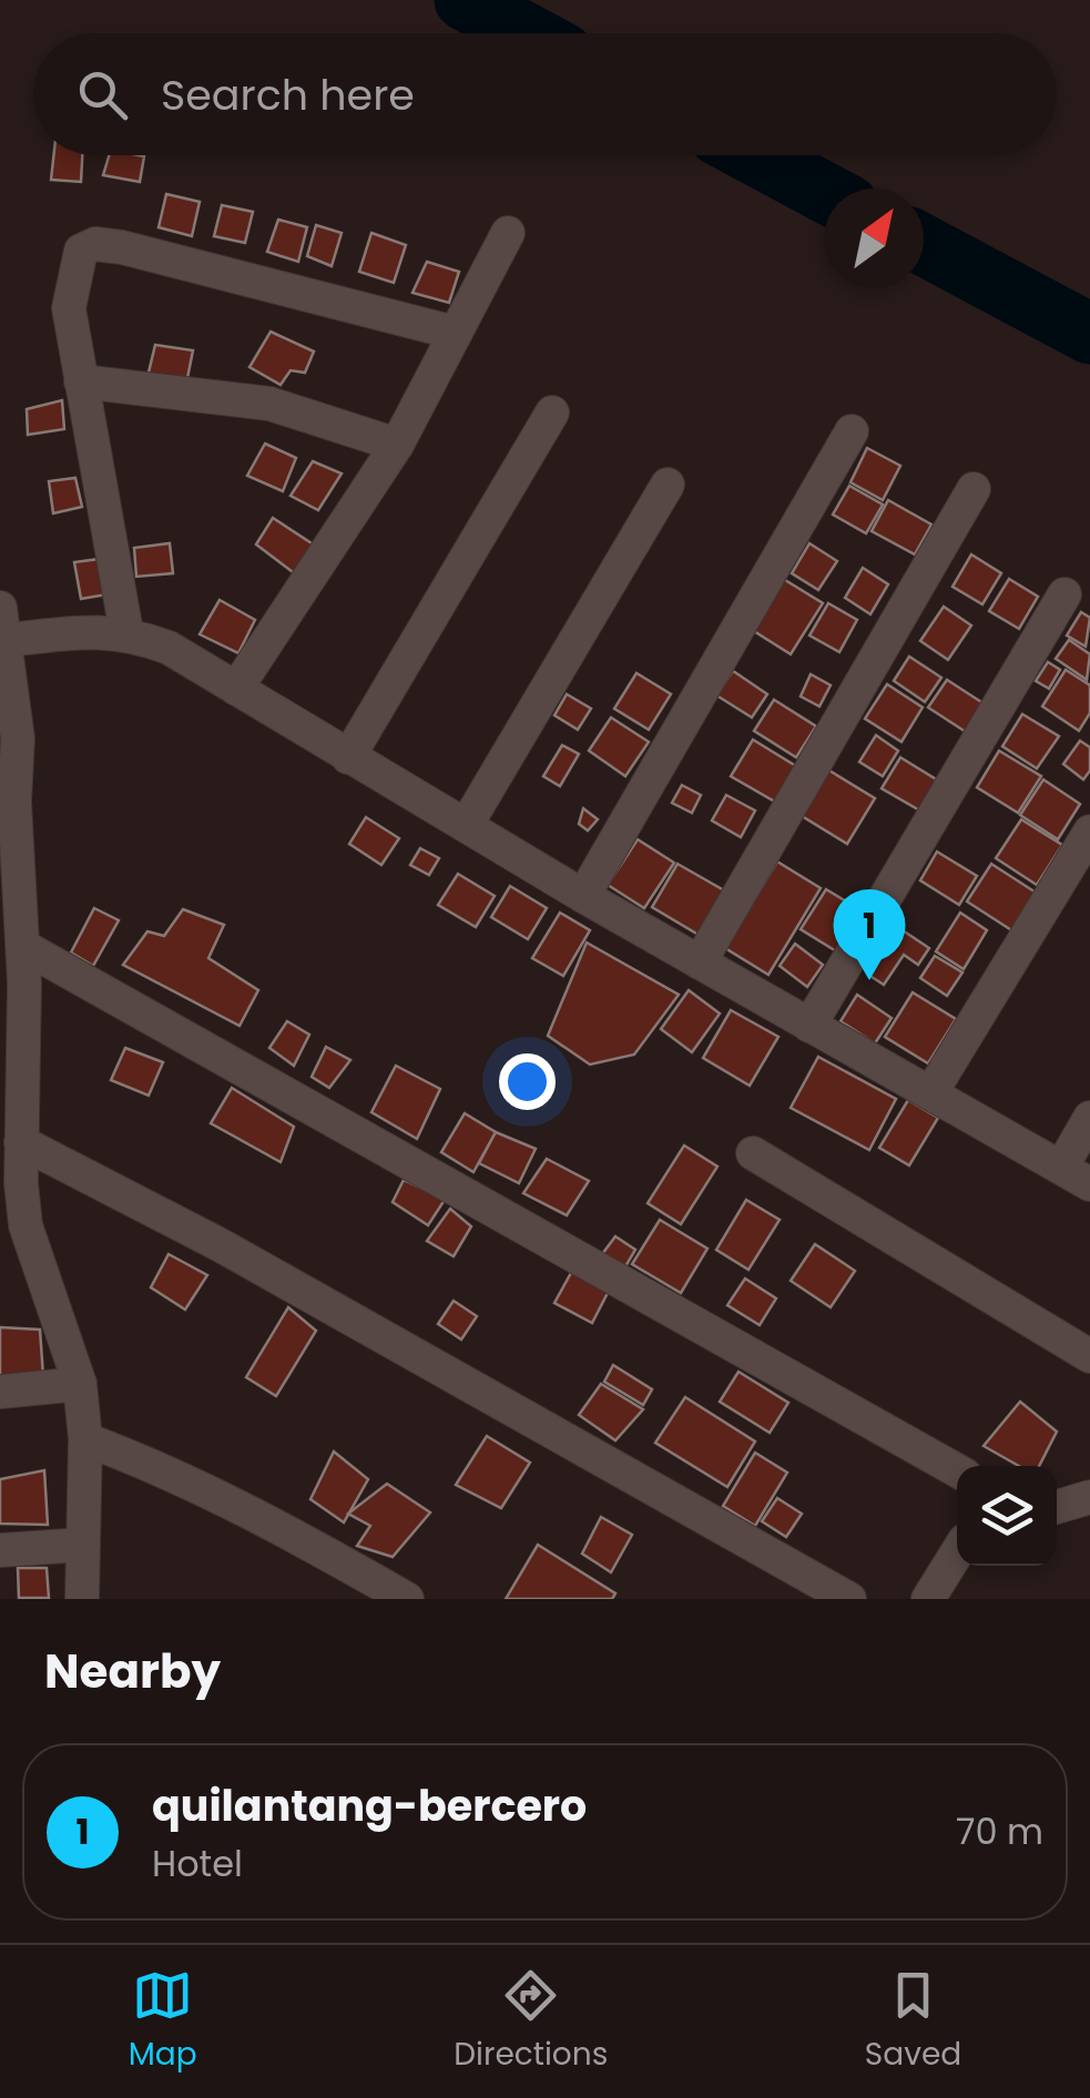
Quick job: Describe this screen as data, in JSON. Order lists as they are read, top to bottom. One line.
{"north":"top right","page":{"search":"Search here","pins":"1","heading":"Nearby","list":[{"mark":"1","name":"quilantang-bercero","note":"Hotel","value":"70 m"}],"nav":["Map","Directions","Saved"]}}
